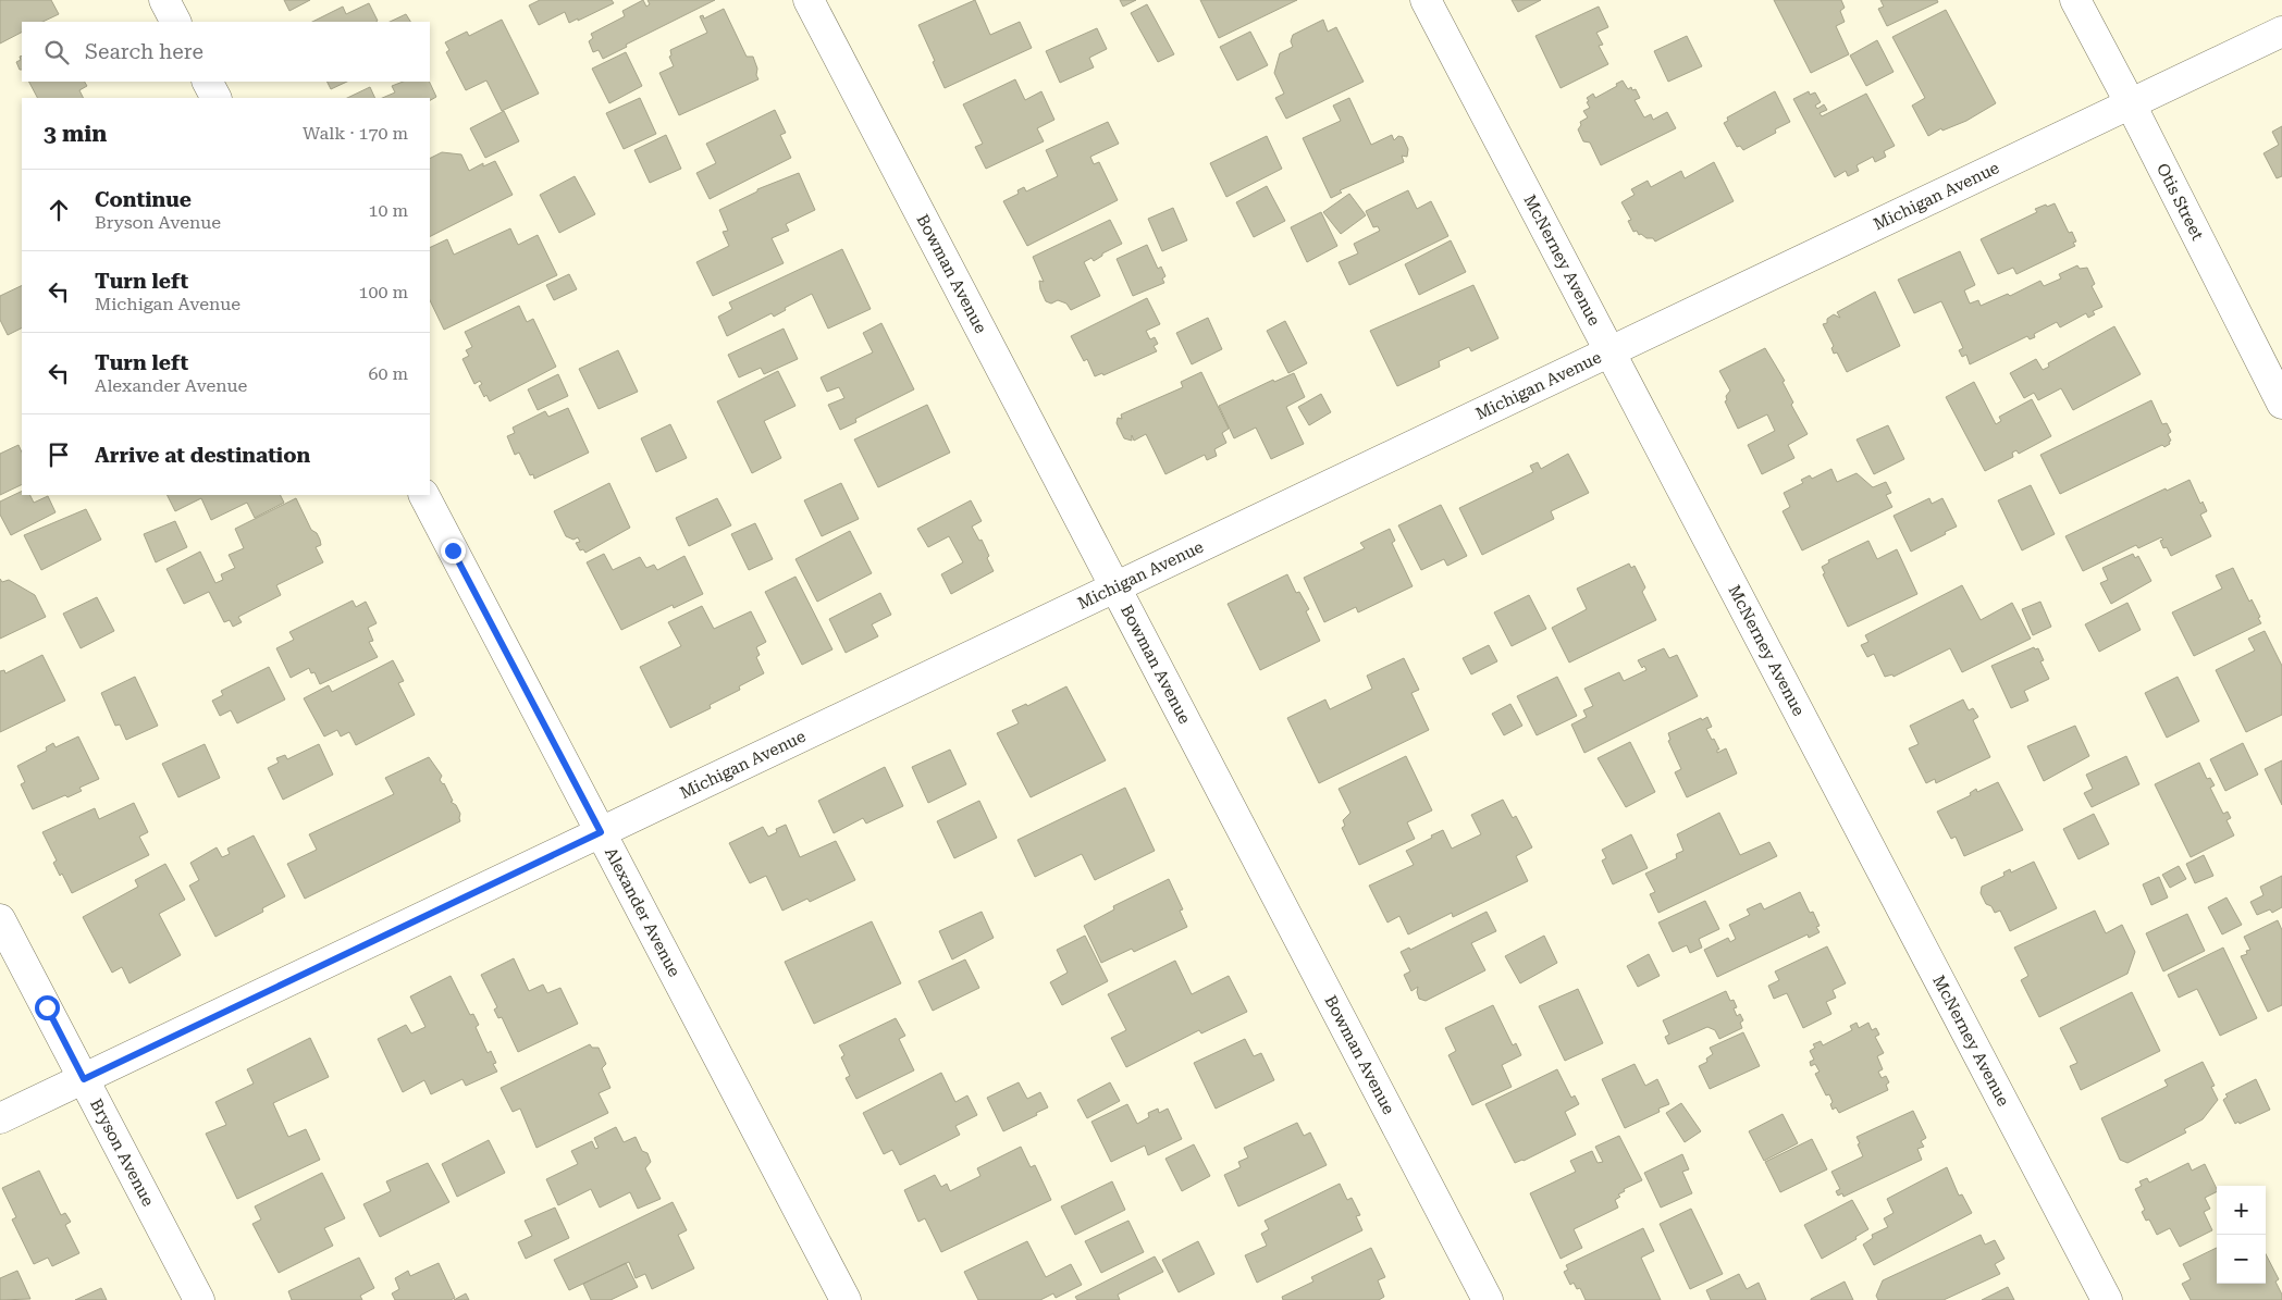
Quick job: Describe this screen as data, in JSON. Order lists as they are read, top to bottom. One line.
{"streets":{"street":["Michigan Avenue","Otis Street","McNerney Avenue","Bowman Avenue","Alexander Avenue","Bryson Avenue"]},"crossings":[["Michigan Avenue","Otis Street"],["Michigan Avenue","McNerney Avenue"],["Michigan Avenue","Bowman Avenue"],["Michigan Avenue","Alexander Avenue"],["Michigan Avenue","Bryson Avenue"]],"page":{"search":"Search here","heading":["3 min","Walk · 170 m"],"list":[["Continue","Bryson Avenue","10 m"],["Turn left","Michigan Avenue","100 m"],["Turn left","Alexander Avenue","60 m"],"Arrive at destination"],"map_buttons":["+","−"]}}
